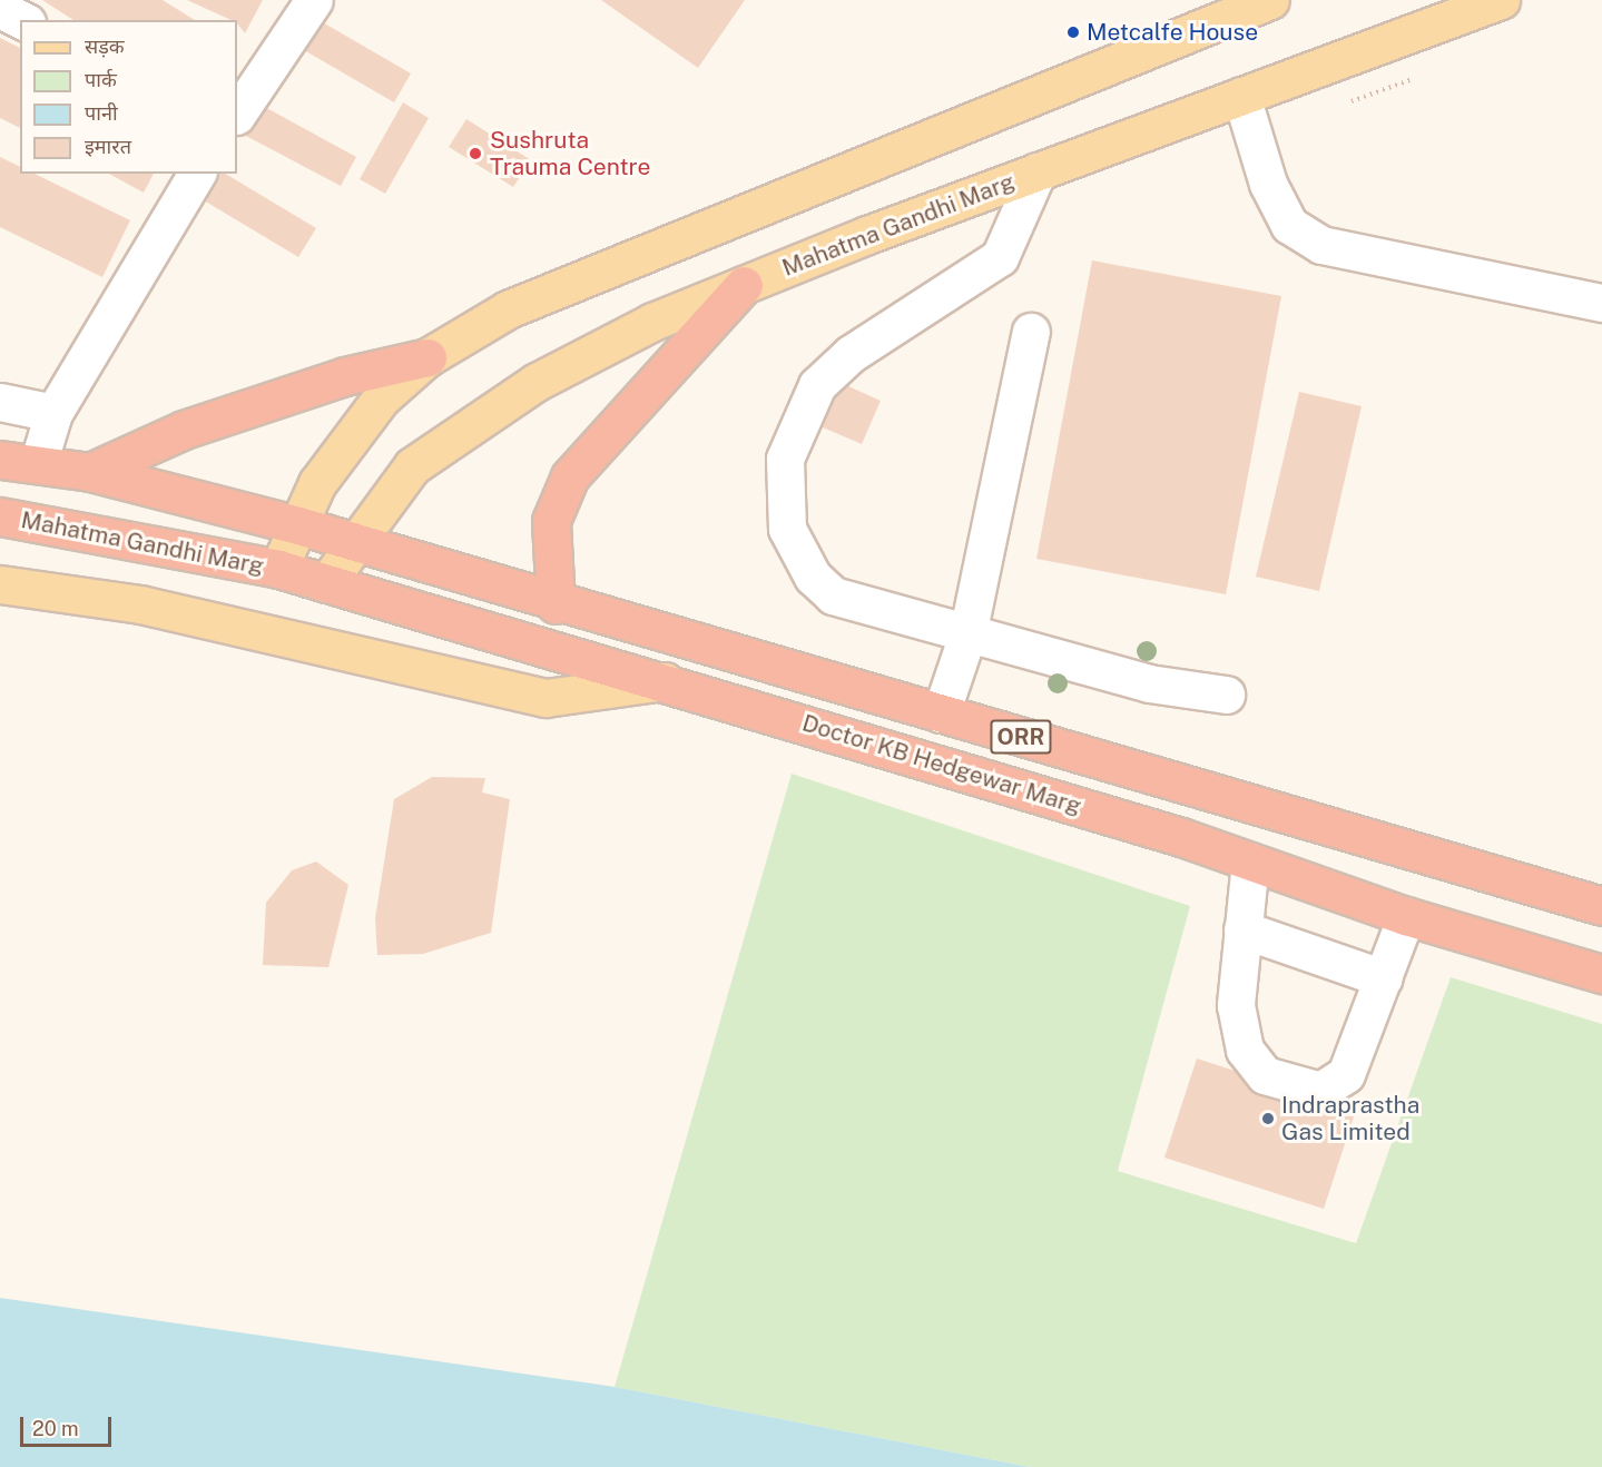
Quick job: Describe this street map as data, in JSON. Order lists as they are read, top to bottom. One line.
{"streets":{"highway":["Mahatma Gandhi Marg","ORR","Doctor KB Hedgewar Marg"]},"crossings":[["Mahatma Gandhi Marg","Doctor KB Hedgewar Marg"]],"places":["Metcalfe House","Sushruta Trauma Centre","Indraprastha Gas Limited"],"legend":["सड़क","पार्क","पानी","इमारत"],"scale_bar":"20 m"}
